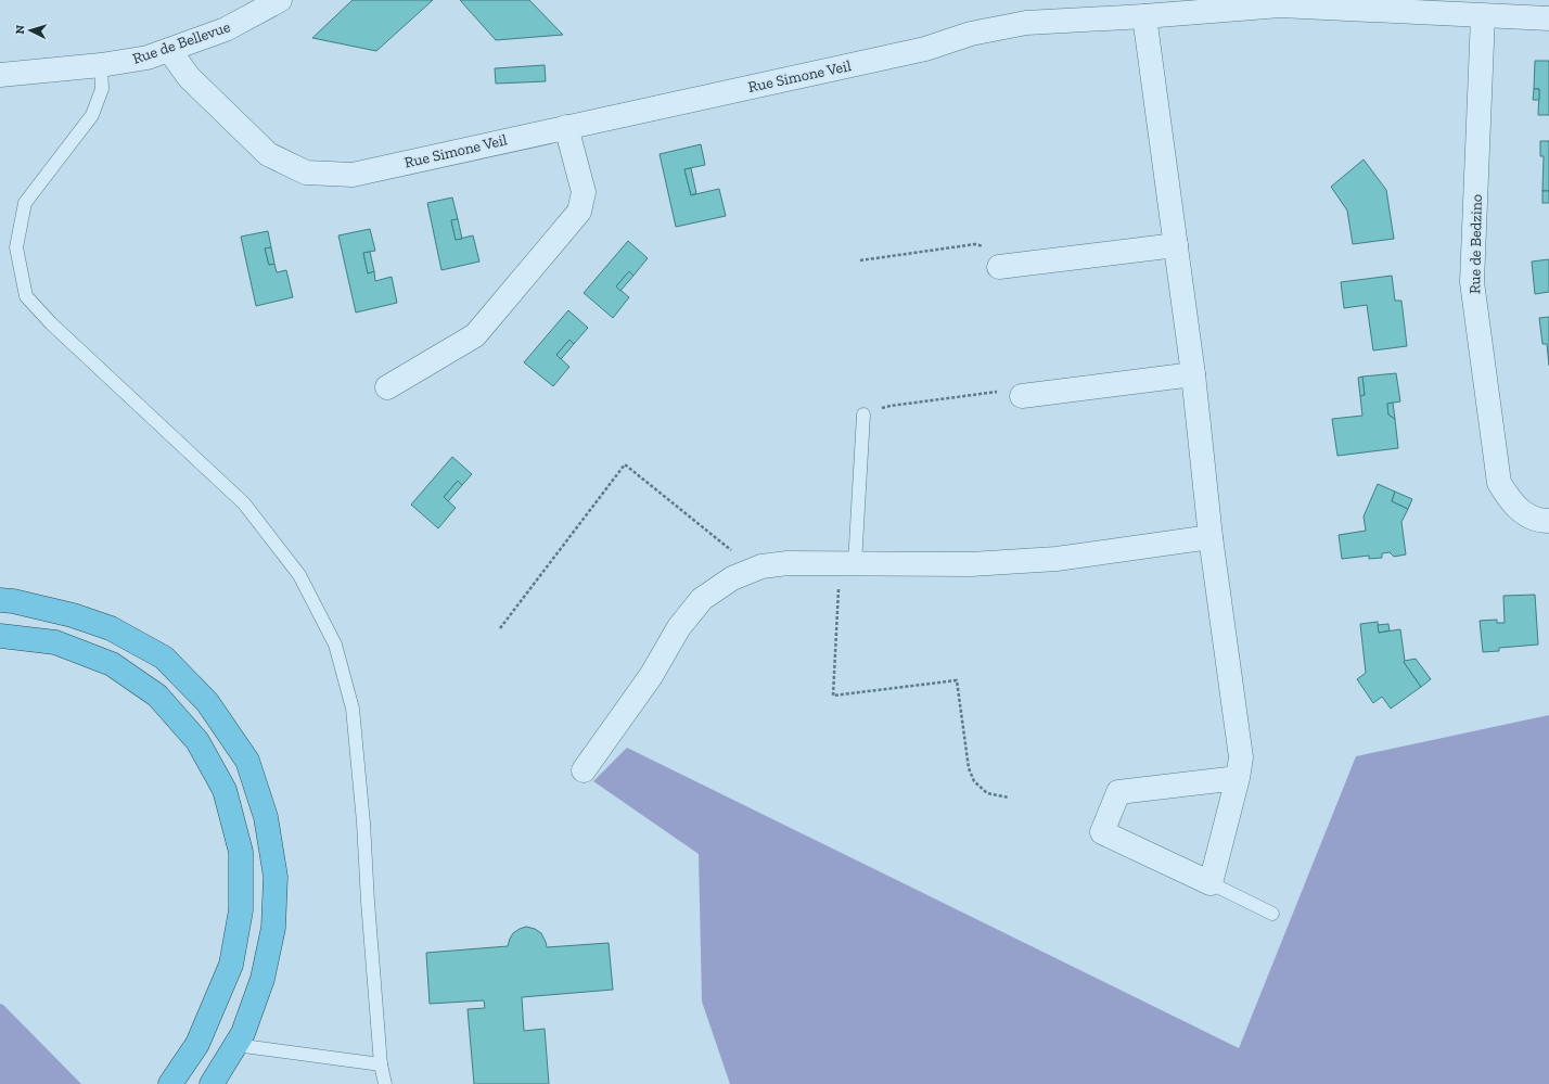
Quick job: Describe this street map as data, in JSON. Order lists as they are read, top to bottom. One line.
{"streets":{"street":["Rue de Bellevue","Rue Simone Veil","Rue de Bedzino"]},"crossings":[["Rue de Bellevue","Rue Simone Veil"],["Rue Simone Veil","Rue de Bedzino"]],"north":"left"}
